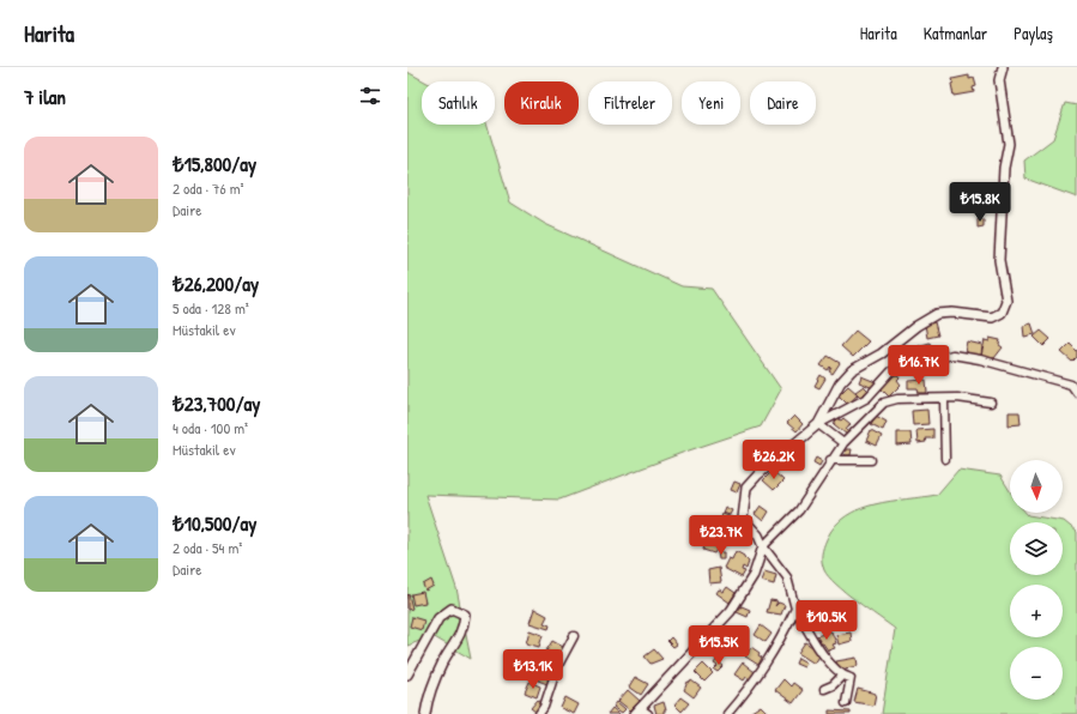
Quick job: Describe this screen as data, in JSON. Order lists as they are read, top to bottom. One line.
{"north":"bottom","page":{"header":"Harita","nav":["Harita","Katmanlar","Paylaş"],"heading":"7 ilan","chip":["Satılık","Kiralık","Filtreler","Yeni","Daire"],"list":[{"name":"₺15,800/ay","note":"2 oda · 76 m² · Daire"},{"name":"₺26,200/ay","note":"5 oda · 128 m² · Müstakil ev"},{"name":"₺23,700/ay","note":"4 oda · 100 m² · Müstakil ev"},{"name":"₺10,500/ay","note":"2 oda · 54 m² · Daire"}],"price":["₺15.8K","₺16.7K","₺26.2K","₺23.7K","₺10.5K","₺15.5K","₺13.1K"],"map_buttons":["+","−"]}}
